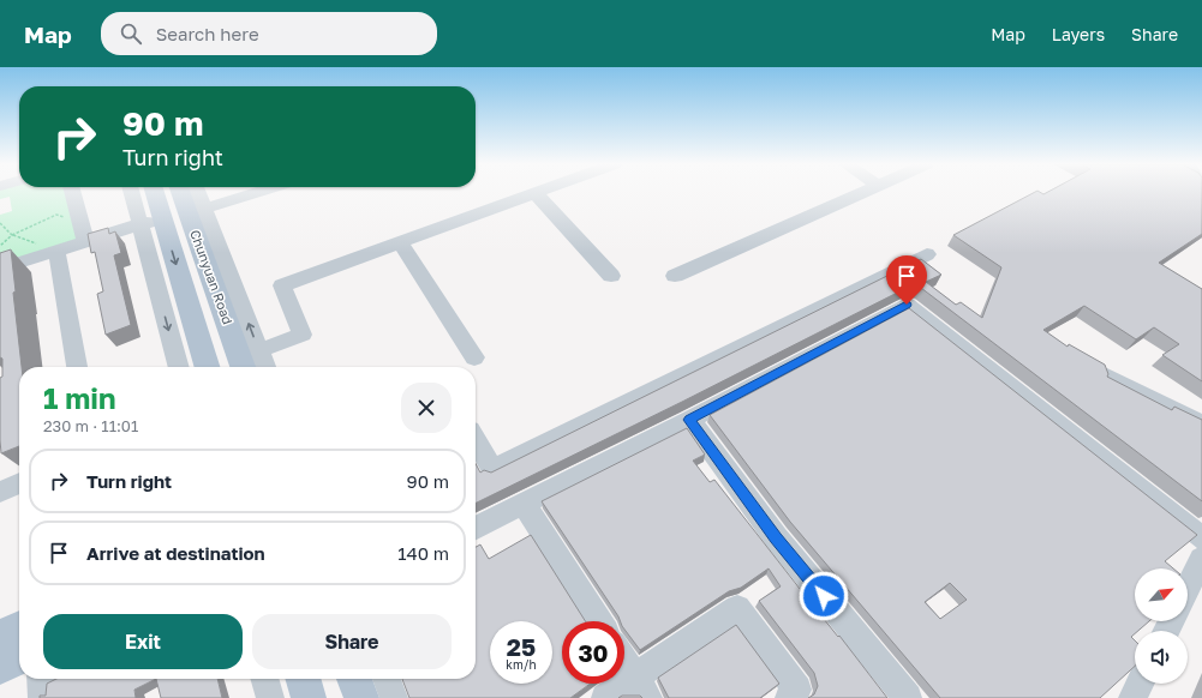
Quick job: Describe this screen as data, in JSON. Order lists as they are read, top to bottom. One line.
{"streets":{"main road":["Chunyuan Road"]},"north":"top right","page":{"header":"Map","search":"Search here","nav":["Map","Layers","Share"],"turn":["90 m","Turn right"],"heading":["1 min","230 m · 11:01"],"list":[{"name":"Turn right","value":"90 m"},{"name":"Arrive at destination","value":"140 m"}],"buttons":["Exit","Share"],"speed":"25 km/h","limit":"30"}}
